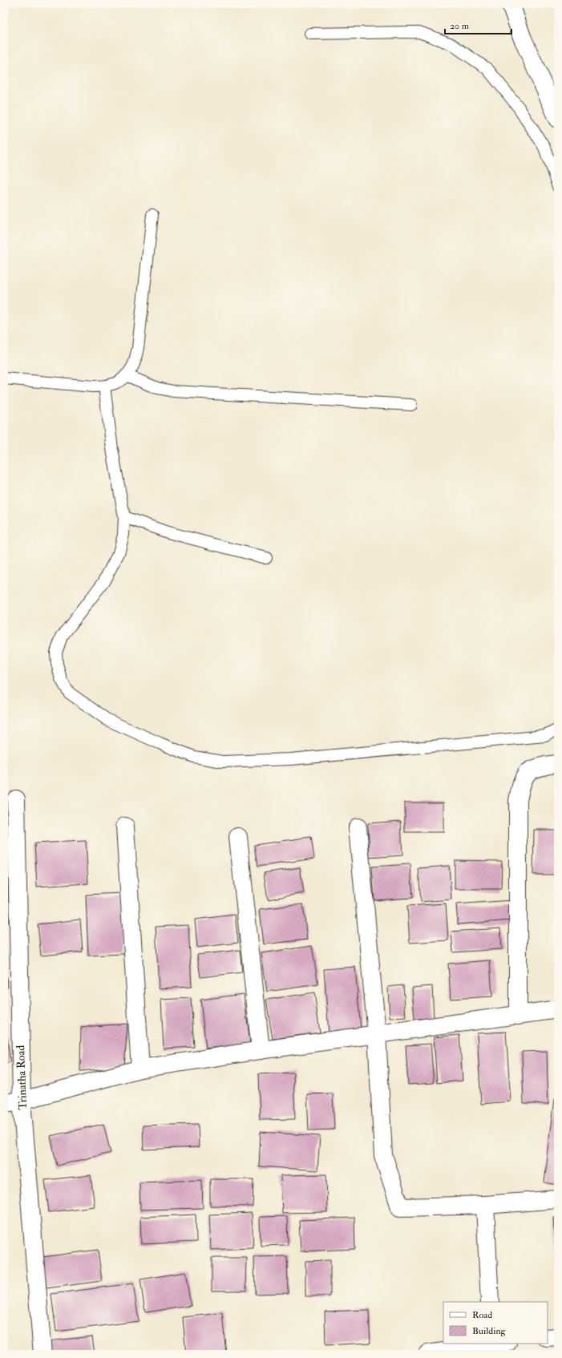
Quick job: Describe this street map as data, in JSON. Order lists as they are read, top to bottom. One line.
{"streets":{"street":["Trinatha Road"]},"legend":["Road","Building"],"scale_bar":"20 m"}
